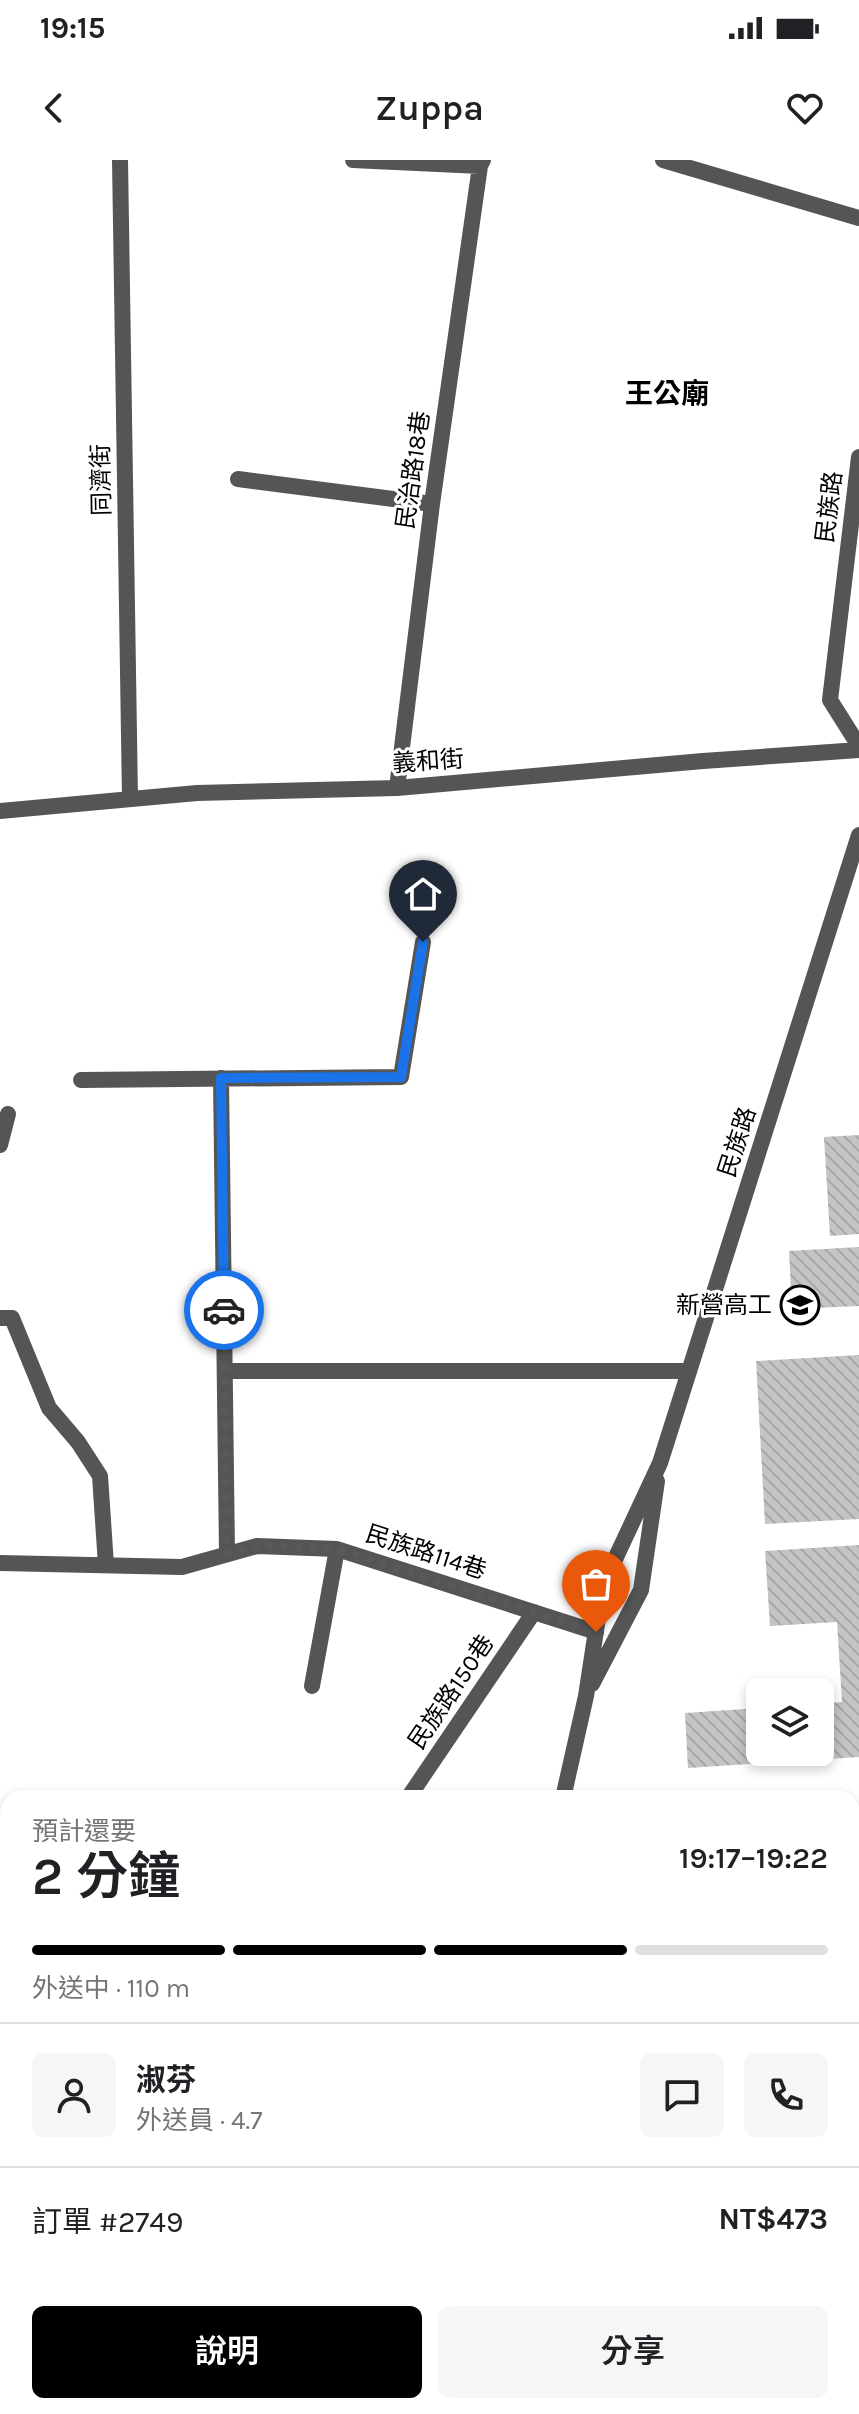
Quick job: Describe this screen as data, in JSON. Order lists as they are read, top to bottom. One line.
{"streets":{"street":["民治路18巷","同濟街","民族路","義和街","民族路114巷","民族路150巷"]},"crossings":[["民治路18巷","義和街"],["同濟街","義和街"],["民族路","義和街"],["民族路","民族路114巷"],["民族路114巷","民族路150巷"]],"districts":["王公廟"],"places":{"school or university":["新營高工"]},"page":{"status":"19:15","header":"Zuppa","heading":["2 分鐘","預計還要","19:17–19:22"],"panel":["淑芬","外送員 · 4.7","訂單 #2749","NT$473"],"bar":"外送中 · 110 m","buttons":["說明","分享"]}}
